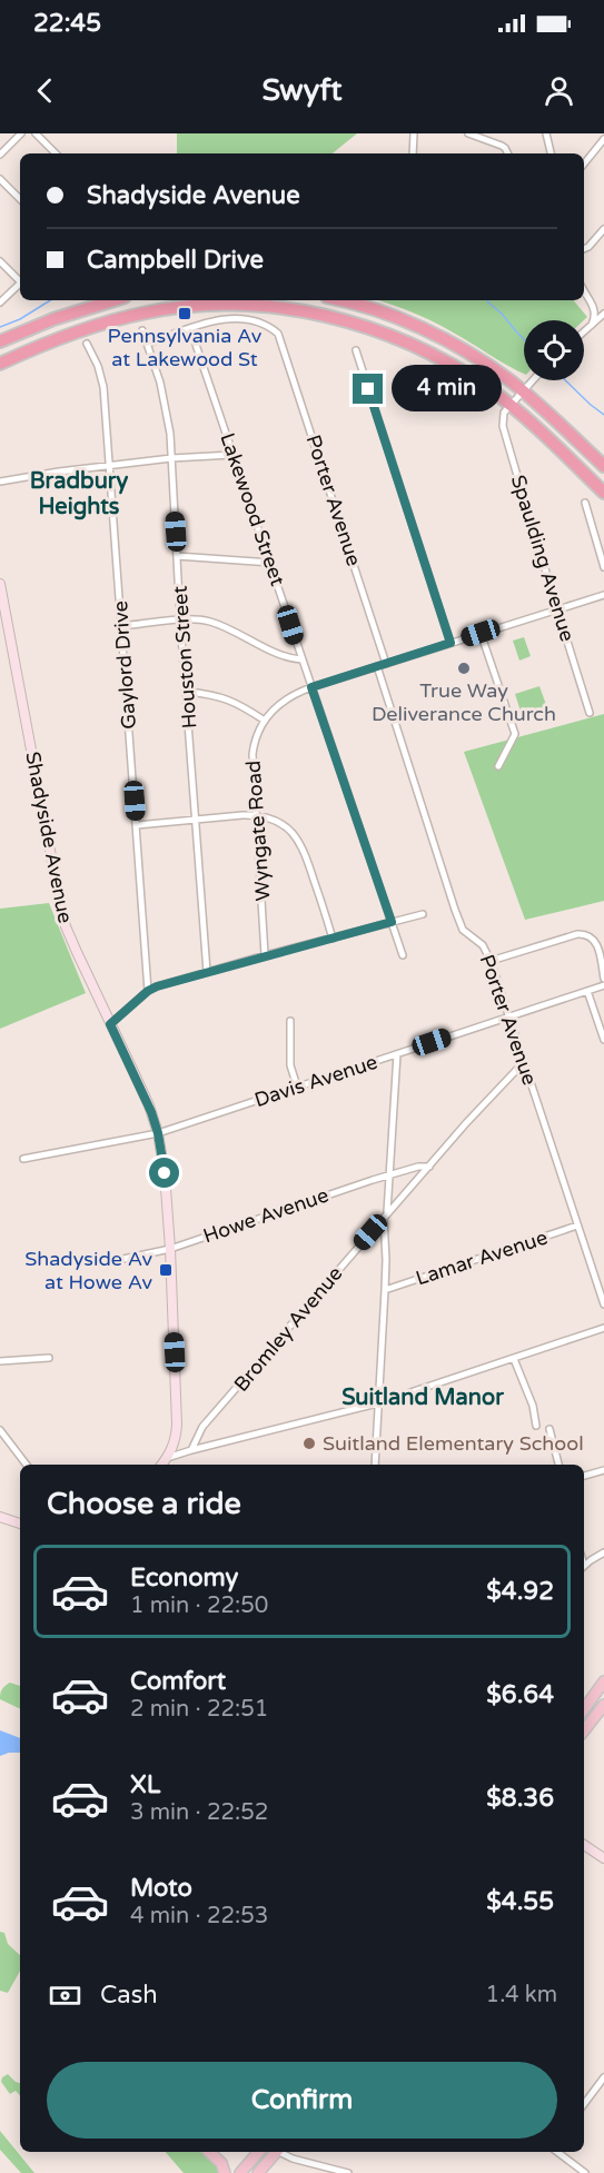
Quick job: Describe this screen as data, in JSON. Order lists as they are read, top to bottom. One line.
{"streets":{"street":["Porter Avenue","Lakewood Street","Spaulding Avenue","Houston Street","Gaylord Drive","Wyngate Road","Shadyside Avenue","Davis Avenue","Howe Avenue","Lamar Avenue","Bromley Avenue"]},"crossings":[["Porter Avenue","Lakewood Street"],["Porter Avenue","Wyngate Road"],["Porter Avenue","Davis Avenue"],["Porter Avenue","Lamar Avenue"],["Porter Avenue","Bromley Avenue"],["Lakewood Street","Wyngate Road"],["Spaulding Avenue","Wyngate Road"],["Shadyside Avenue","Davis Avenue"],["Shadyside Avenue","Howe Avenue"],["Howe Avenue","Bromley Avenue"]],"districts":["Bradbury Heights","Suitland Manor"],"places":{"transit":["Pennsylvania Av at Lakewood St","Shadyside Av at Howe Av"],"other":["True Way Deliverance Church","Suitland Elementary School"]},"page":{"status":"22:45","header":"Swyft","banner":["Shadyside Avenue","Campbell Drive"],"bubble":"4 min","heading":"Choose a ride","list":[{"name":"Economy","note":"1 min · 22:50","value":"$4.92"},{"name":"Comfort","note":"2 min · 22:51","value":"$6.64"},{"name":"XL","note":"3 min · 22:52","value":"$8.36"},{"name":"Moto","note":"4 min · 22:53","value":"$4.55"}],"pay":["Cash","1.4 km"],"buttons":"Confirm"}}
